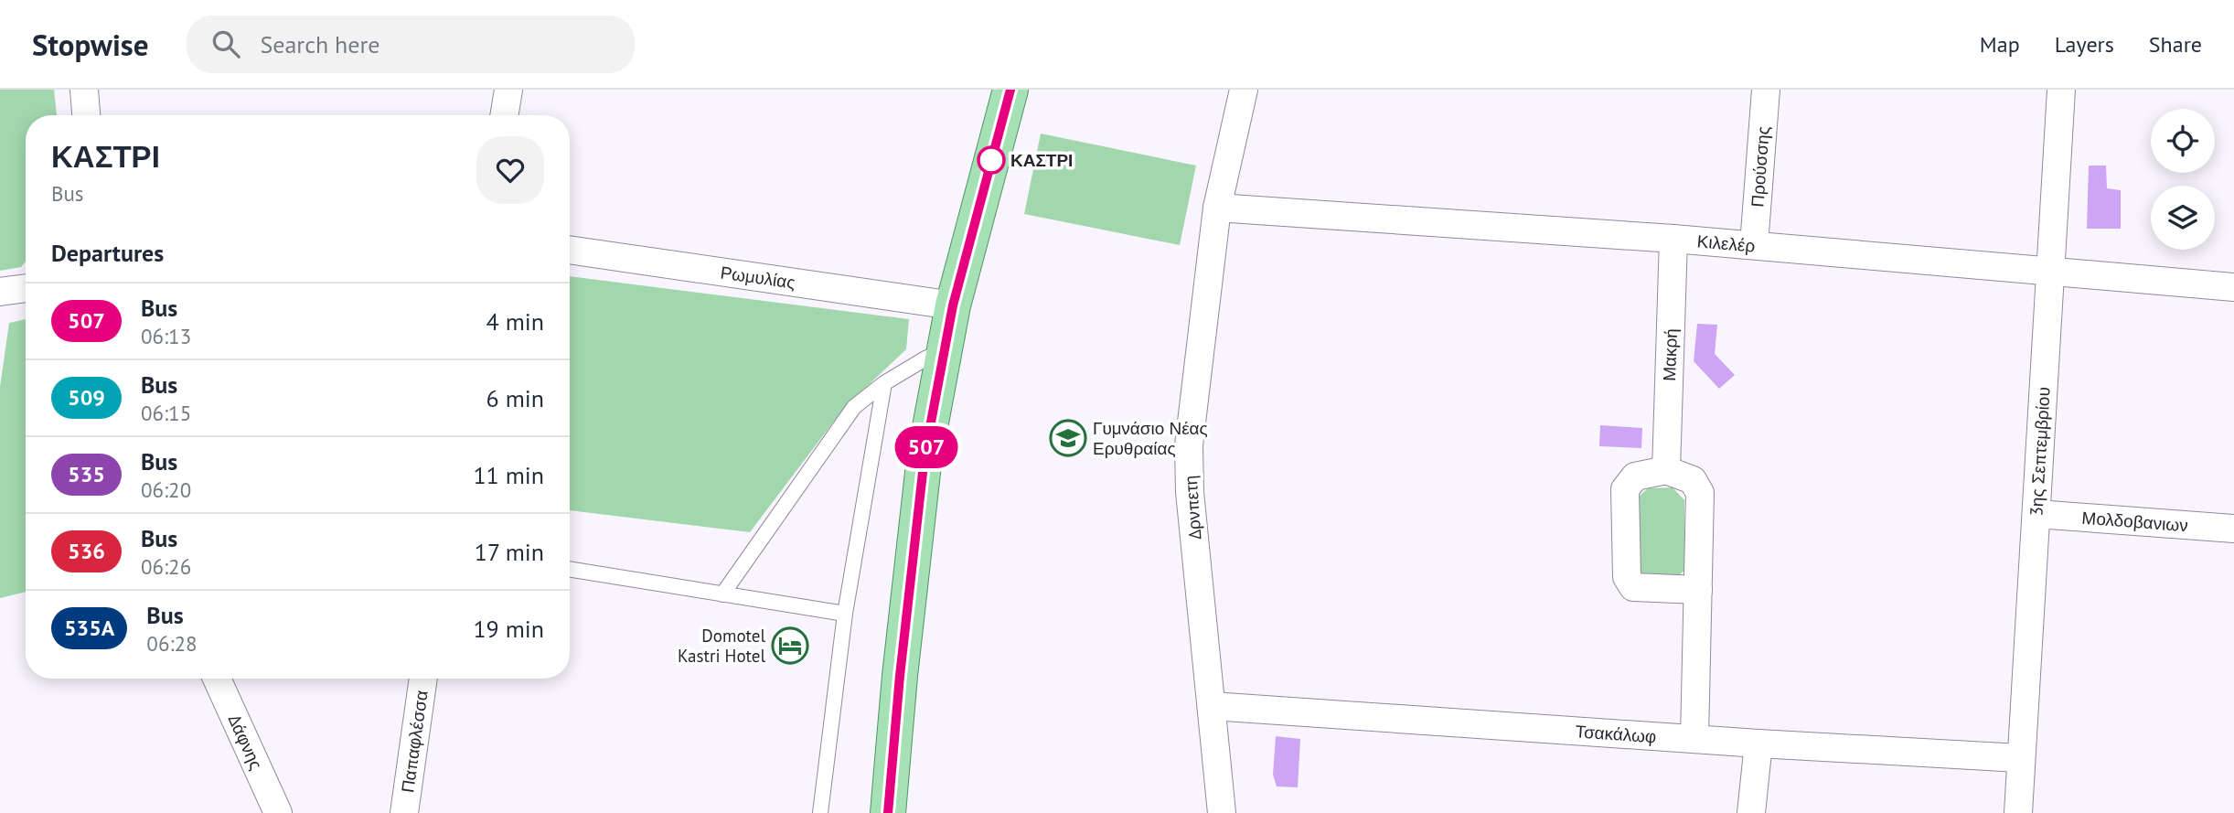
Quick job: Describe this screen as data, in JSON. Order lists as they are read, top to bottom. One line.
{"streets":{"street":["Προύσσης","Κιλελέρ","Ρωμυλίας","Μακρή","3ης Σεπτεμβρίου","Δρνπετη","Μολδοβανιων","Τσακάλωφ","Δάφνης","Παπαφλέσσα"]},"crossings":[["Προύσσης","Κιλελέρ"],["Κιλελέρ","Μακρή"],["Κιλελέρ","3ης Σεπτεμβρίου"],["Κιλελέρ","Δρνπετη"],["3ης Σεπτεμβρίου","Μολδοβανιων"],["3ης Σεπτεμβρίου","Τσακάλωφ"],["Δρνπετη","Τσακάλωφ"]],"places":{"other":["ΚΑΣΤΡΙ"],"school or university":["Γυμνάσιο Νέας Ερυθραίας"],"hotel":["Domotel Kastri Hotel"]},"lines":["bus line 507"],"page":{"header":"Stopwise","search":"Search here","nav":["Map","Layers","Share"],"on_map":"507","heading":[["ΚΑΣΤΡΙ","Bus"],"Departures"],"list":[{"mark":"507","name":"Bus","note":"06:13","value":"4 min"},{"mark":"509","name":"Bus","note":"06:15","value":"6 min"},{"mark":"535","name":"Bus","note":"06:20","value":"11 min"},{"mark":"536","name":"Bus","note":"06:26","value":"17 min"},{"mark":"535A","name":"Bus","note":"06:28","value":"19 min"}]}}
